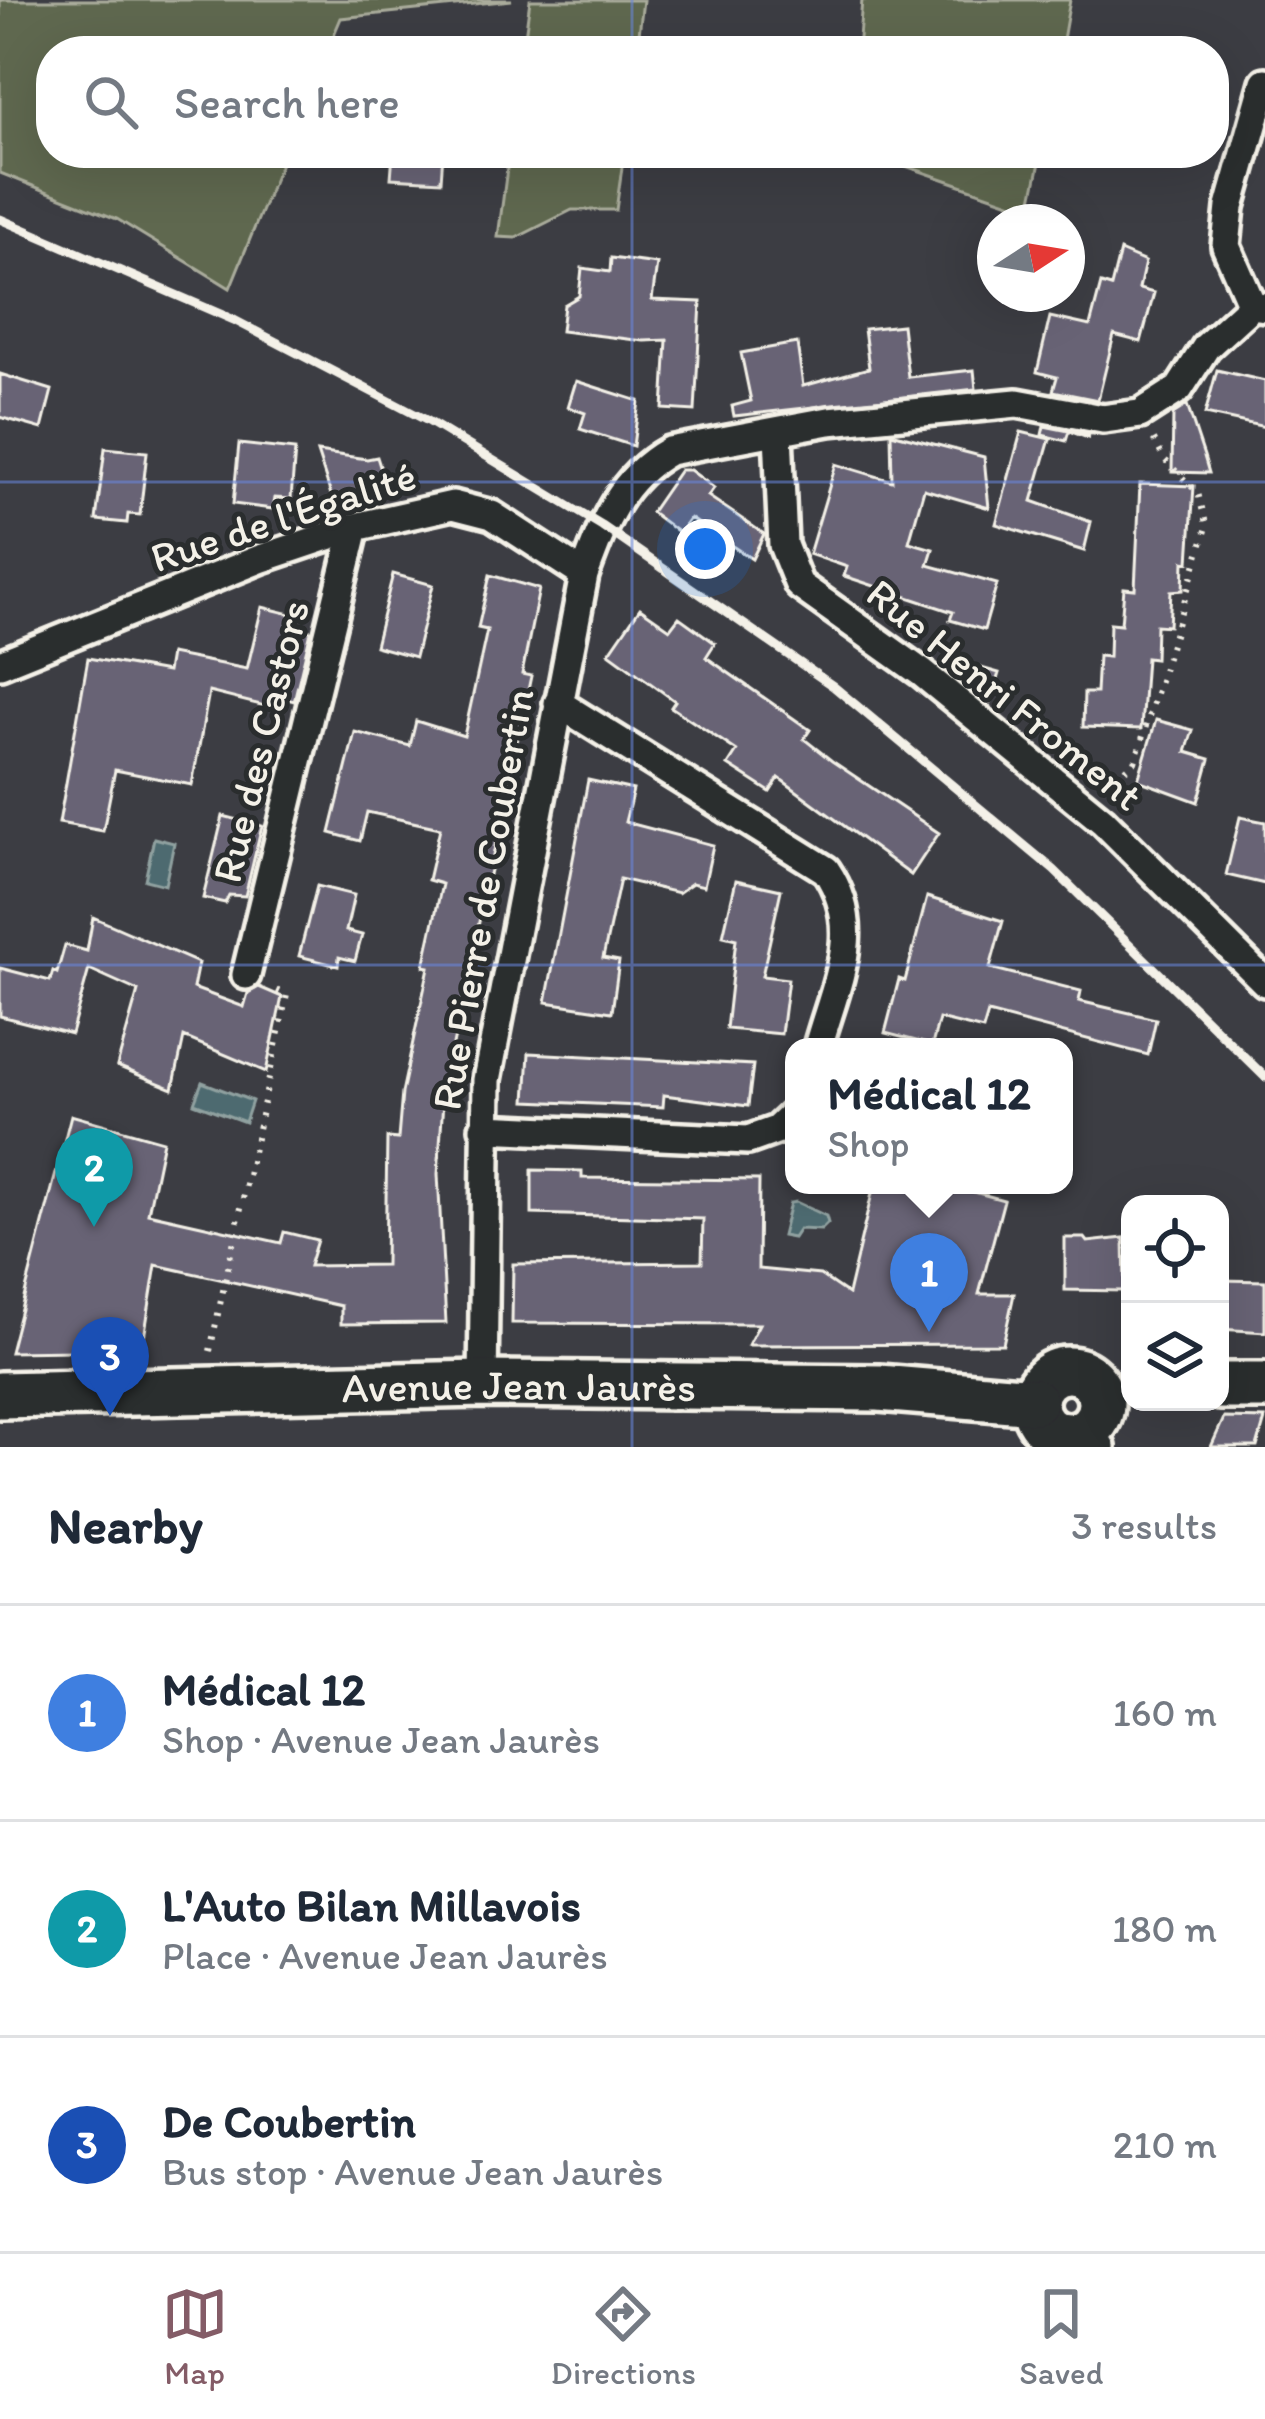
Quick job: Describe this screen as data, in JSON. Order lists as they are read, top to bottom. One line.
{"streets":{"main road":["Avenue Jean Jaurès"],"street":["Rue de l'Égalité","Rue Henri Froment","Rue des Castors","Rue Pierre de Coubertin"]},"crossings":[["Rue de l'Égalité","Rue des Castors"],["Rue de l'Égalité","Rue Pierre de Coubertin"],["Rue Henri Froment","Rue Pierre de Coubertin"],["Rue Pierre de Coubertin","Avenue Jean Jaurès"]],"north":"right","page":{"search":"Search here","popup":["Médical 12","Shop"],"pins":["2","1","3"],"heading":["Nearby","3 results"],"list":[{"mark":"1","name":"Médical 12","note":"Shop · Avenue Jean Jaurès","value":"160 m"},{"mark":"2","name":"L'Auto Bilan Millavois","note":"Place · Avenue Jean Jaurès","value":"180 m"},{"mark":"3","name":"De Coubertin","note":"Bus stop · Avenue Jean Jaurès","value":"210 m"}],"nav":["Map","Directions","Saved"]}}
